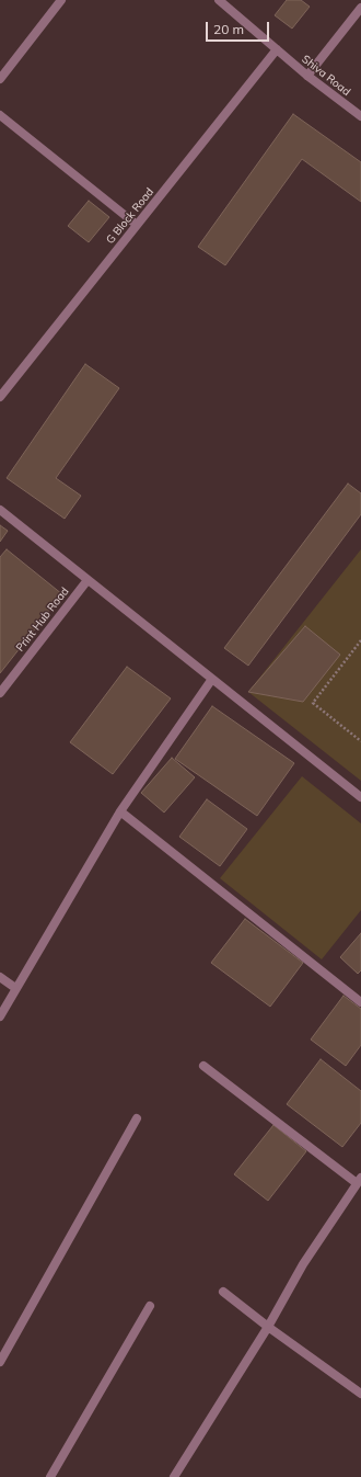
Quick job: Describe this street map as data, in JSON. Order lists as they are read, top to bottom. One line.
{"streets":{"street":["Shiva Road","G Block Road","Print Hub Road"]},"crossings":[["Shiva Road","G Block Road"]],"scale_bar":"20 m"}
